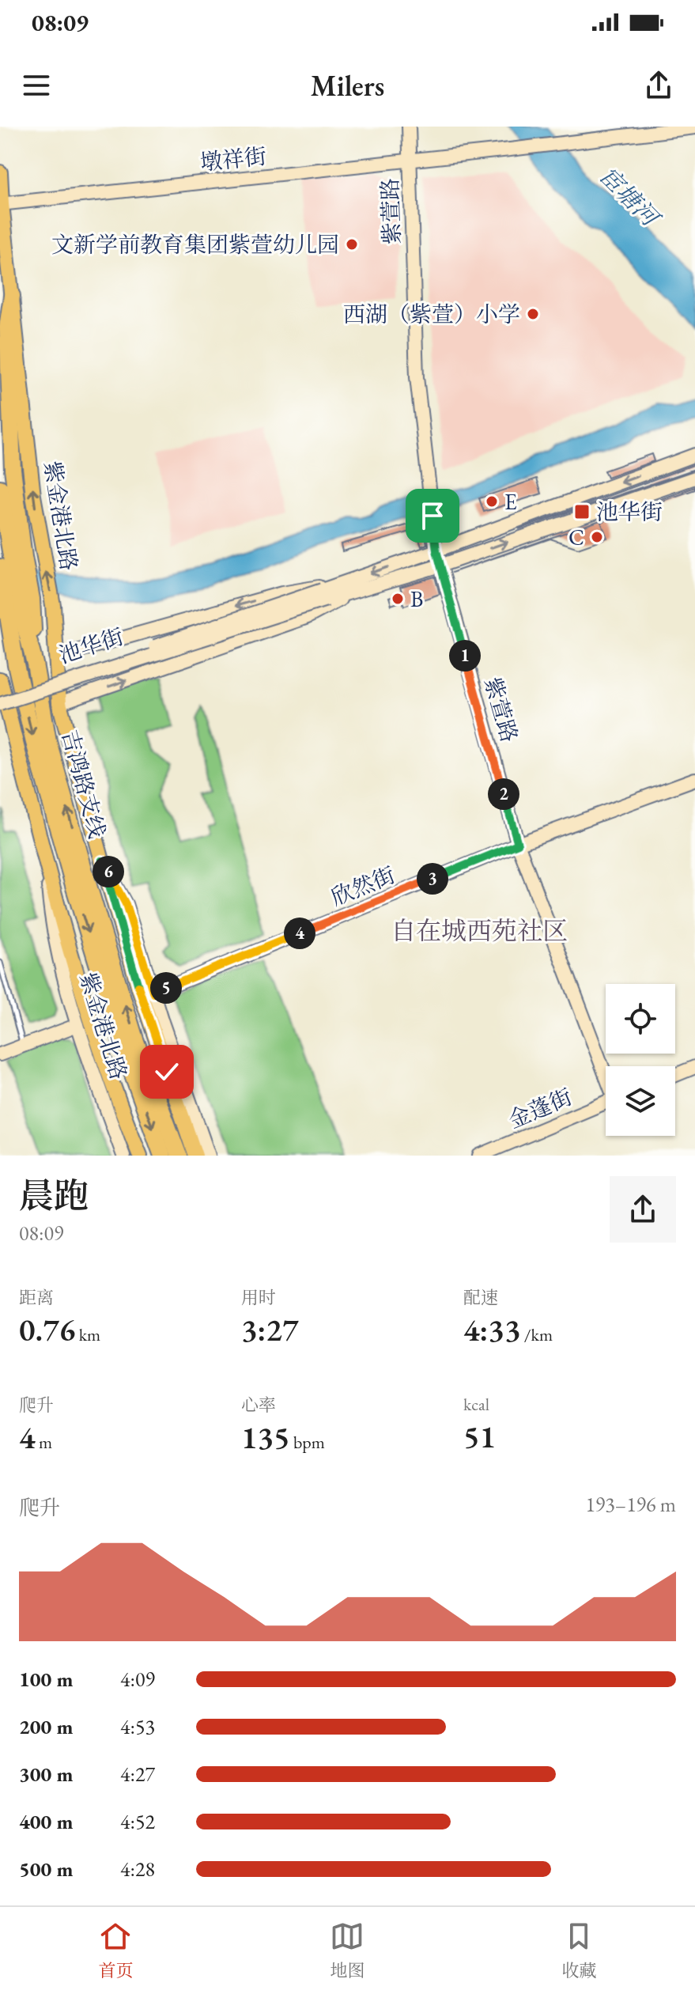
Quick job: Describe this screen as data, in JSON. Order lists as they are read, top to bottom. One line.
{"streets":{"highway":["吉鸿路支线"],"main road":["紫金港北路"],"street":["墩祥街","紫萱路","池华街","欣然街","金蓬街"]},"crossings":[["墩祥街","紫萱路"],["墩祥街","紫金港北路"],["紫萱路","池华街"],["紫萱路","欣然街"],["紫金港北路","欣然街"]],"districts":["自在城西苑社区"],"water":["宦塘河"],"places":{"other":["文新学前教育集团紫萱幼儿园","西湖（紫萱）小学","E","C","B"],"transit":["池华街"]},"page":{"status":"08:09","header":"Milers","pins":["1","2","6","3","4","5"],"heading":["晨跑","08:09"],"stats":[["距离","0.76 km"],["用时","3:27"],["配速","4:33 /km"],["爬升","4 m"],["心率","135 bpm"],["kcal","51"]],"chart":["爬升","193–196 m"],"list":[{"name":"100 m","note":"4:09"},{"name":"200 m","note":"4:53"},{"name":"300 m","note":"4:27"},{"name":"400 m","note":"4:52"},{"name":"500 m","note":"4:28"}],"tabs":["首页","地图","收藏"]}}
